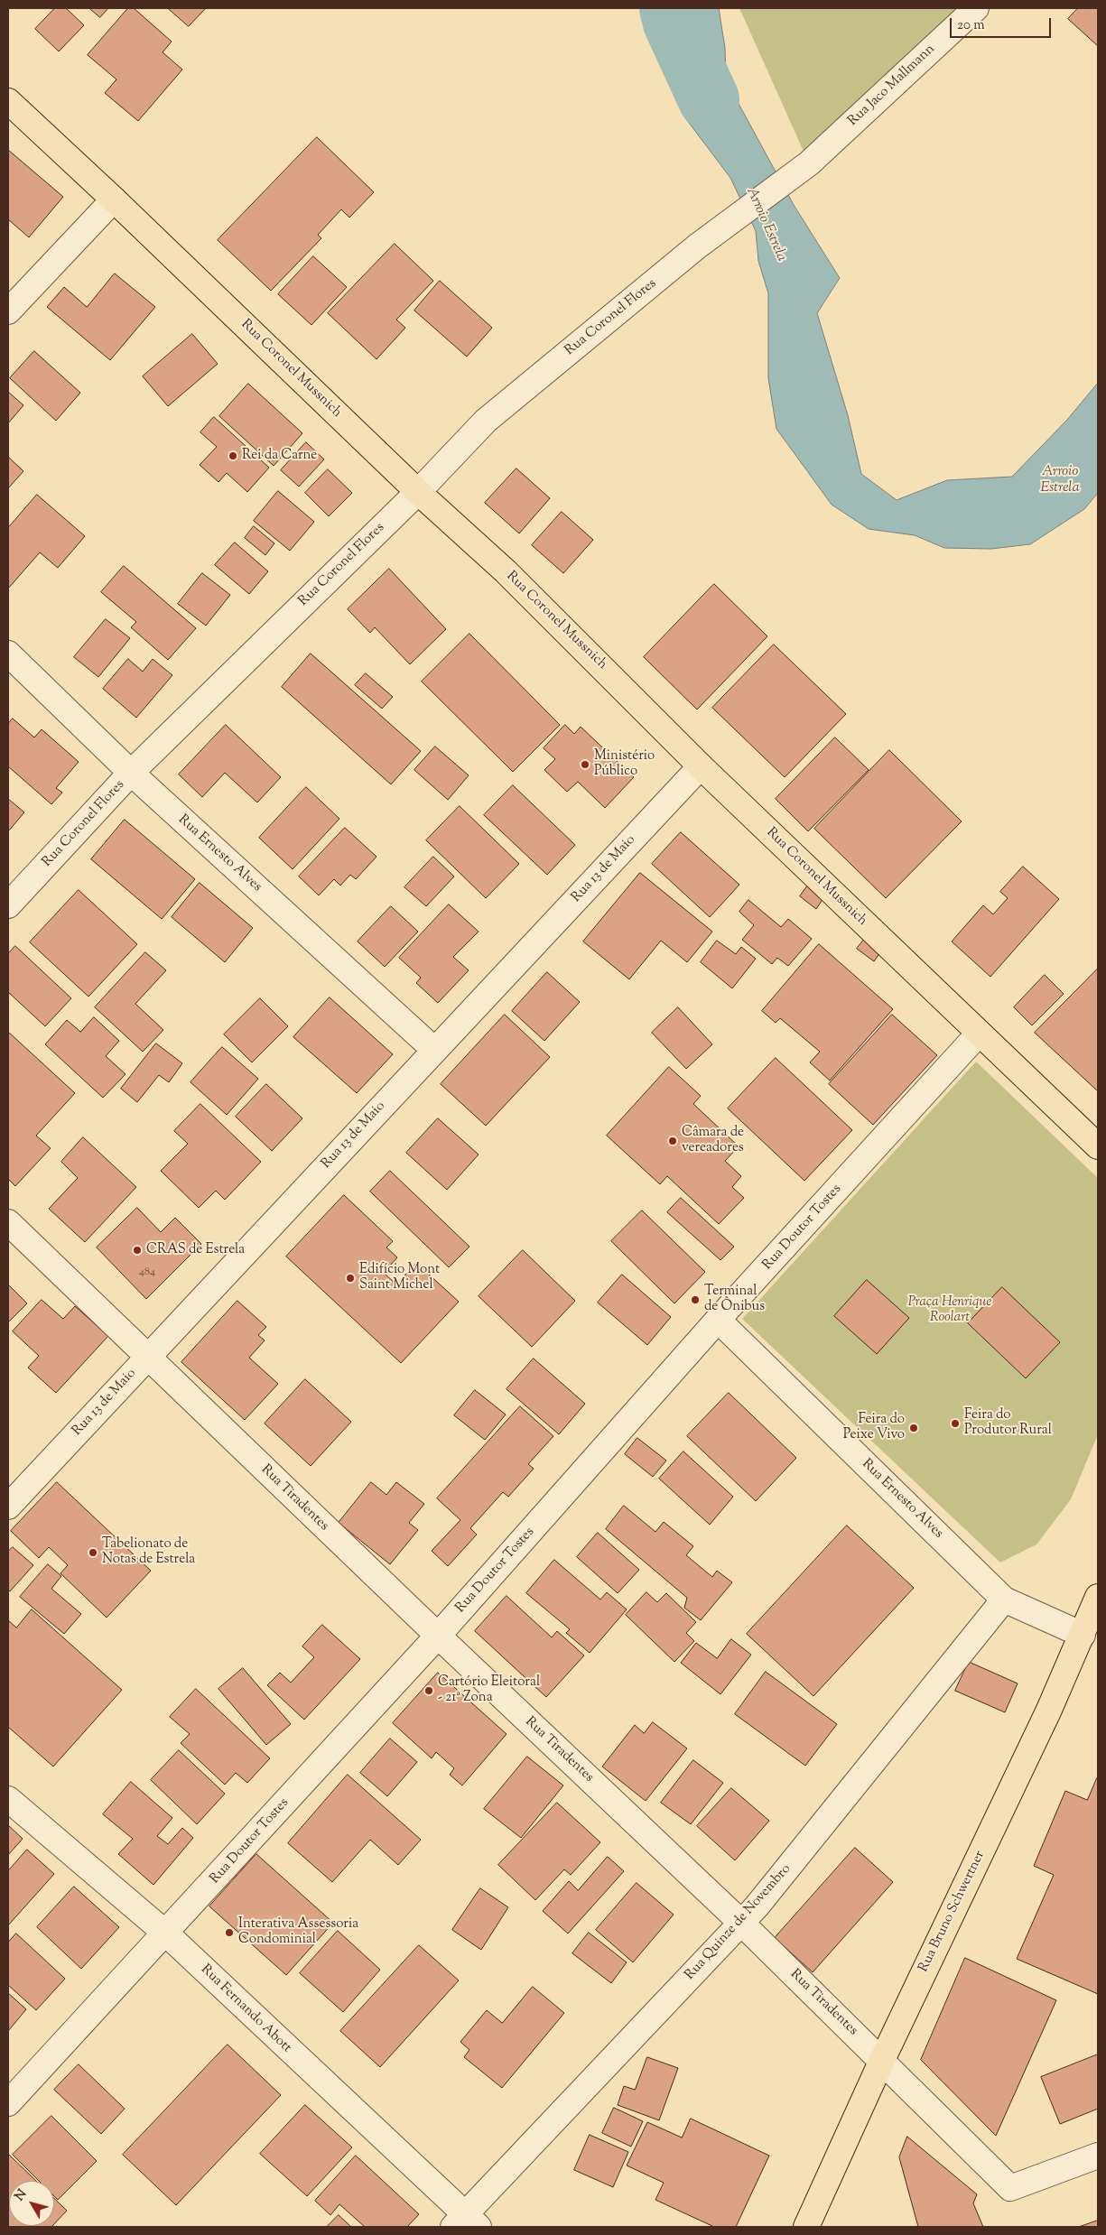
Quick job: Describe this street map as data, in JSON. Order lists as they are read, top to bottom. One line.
{"streets":{"main road":["Rua Coronel Mussnich","Rua Bruno Schwertner"],"street":["Rua Jaco Mallmann","Rua Coronel Flores","Rua Ernesto Alves","Rua 13 de Maio","Rua Doutor Tostes","Rua Tiradentes","Rua Quinze de Novembro","Rua Fernando Abott"]},"crossings":[["Rua Jaco Mallmann","Rua Coronel Flores"],["Rua Coronel Flores","Rua Coronel Mussnich"],["Rua Coronel Flores","Rua Ernesto Alves"],["Rua Coronel Mussnich","Rua 13 de Maio"],["Rua Coronel Mussnich","Rua Doutor Tostes"],["Rua Ernesto Alves","Rua 13 de Maio"],["Rua Ernesto Alves","Rua Doutor Tostes"],["Rua Ernesto Alves","Rua Bruno Schwertner"],["Rua Ernesto Alves","Rua Quinze de Novembro"],["Rua 13 de Maio","Rua Tiradentes"],["Rua Doutor Tostes","Rua Tiradentes"],["Rua Doutor Tostes","Rua Fernando Abott"],["Rua Tiradentes","Rua Bruno Schwertner"],["Rua Tiradentes","Rua Quinze de Novembro"],["Rua Quinze de Novembro","Rua Fernando Abott"]],"water":["Arroio Estrela"],"parks":["Praça Henrique Roolart"],"places":["Rei da Carne","Ministério Público","Câmara de vereadores","CRAS de Estrela","Edifício Mont Saint Michel","Terminal de Ônibus","Feira do Produtor Rural","Feira do Peixe Vivo","Tabelionato de Notas de Estrela","Cartório Eleitoral - 21ª Zona","Interativa Assessoria Condominial"],"house_numbers":["484"],"scale_bar":"20 m","north":"top left"}
